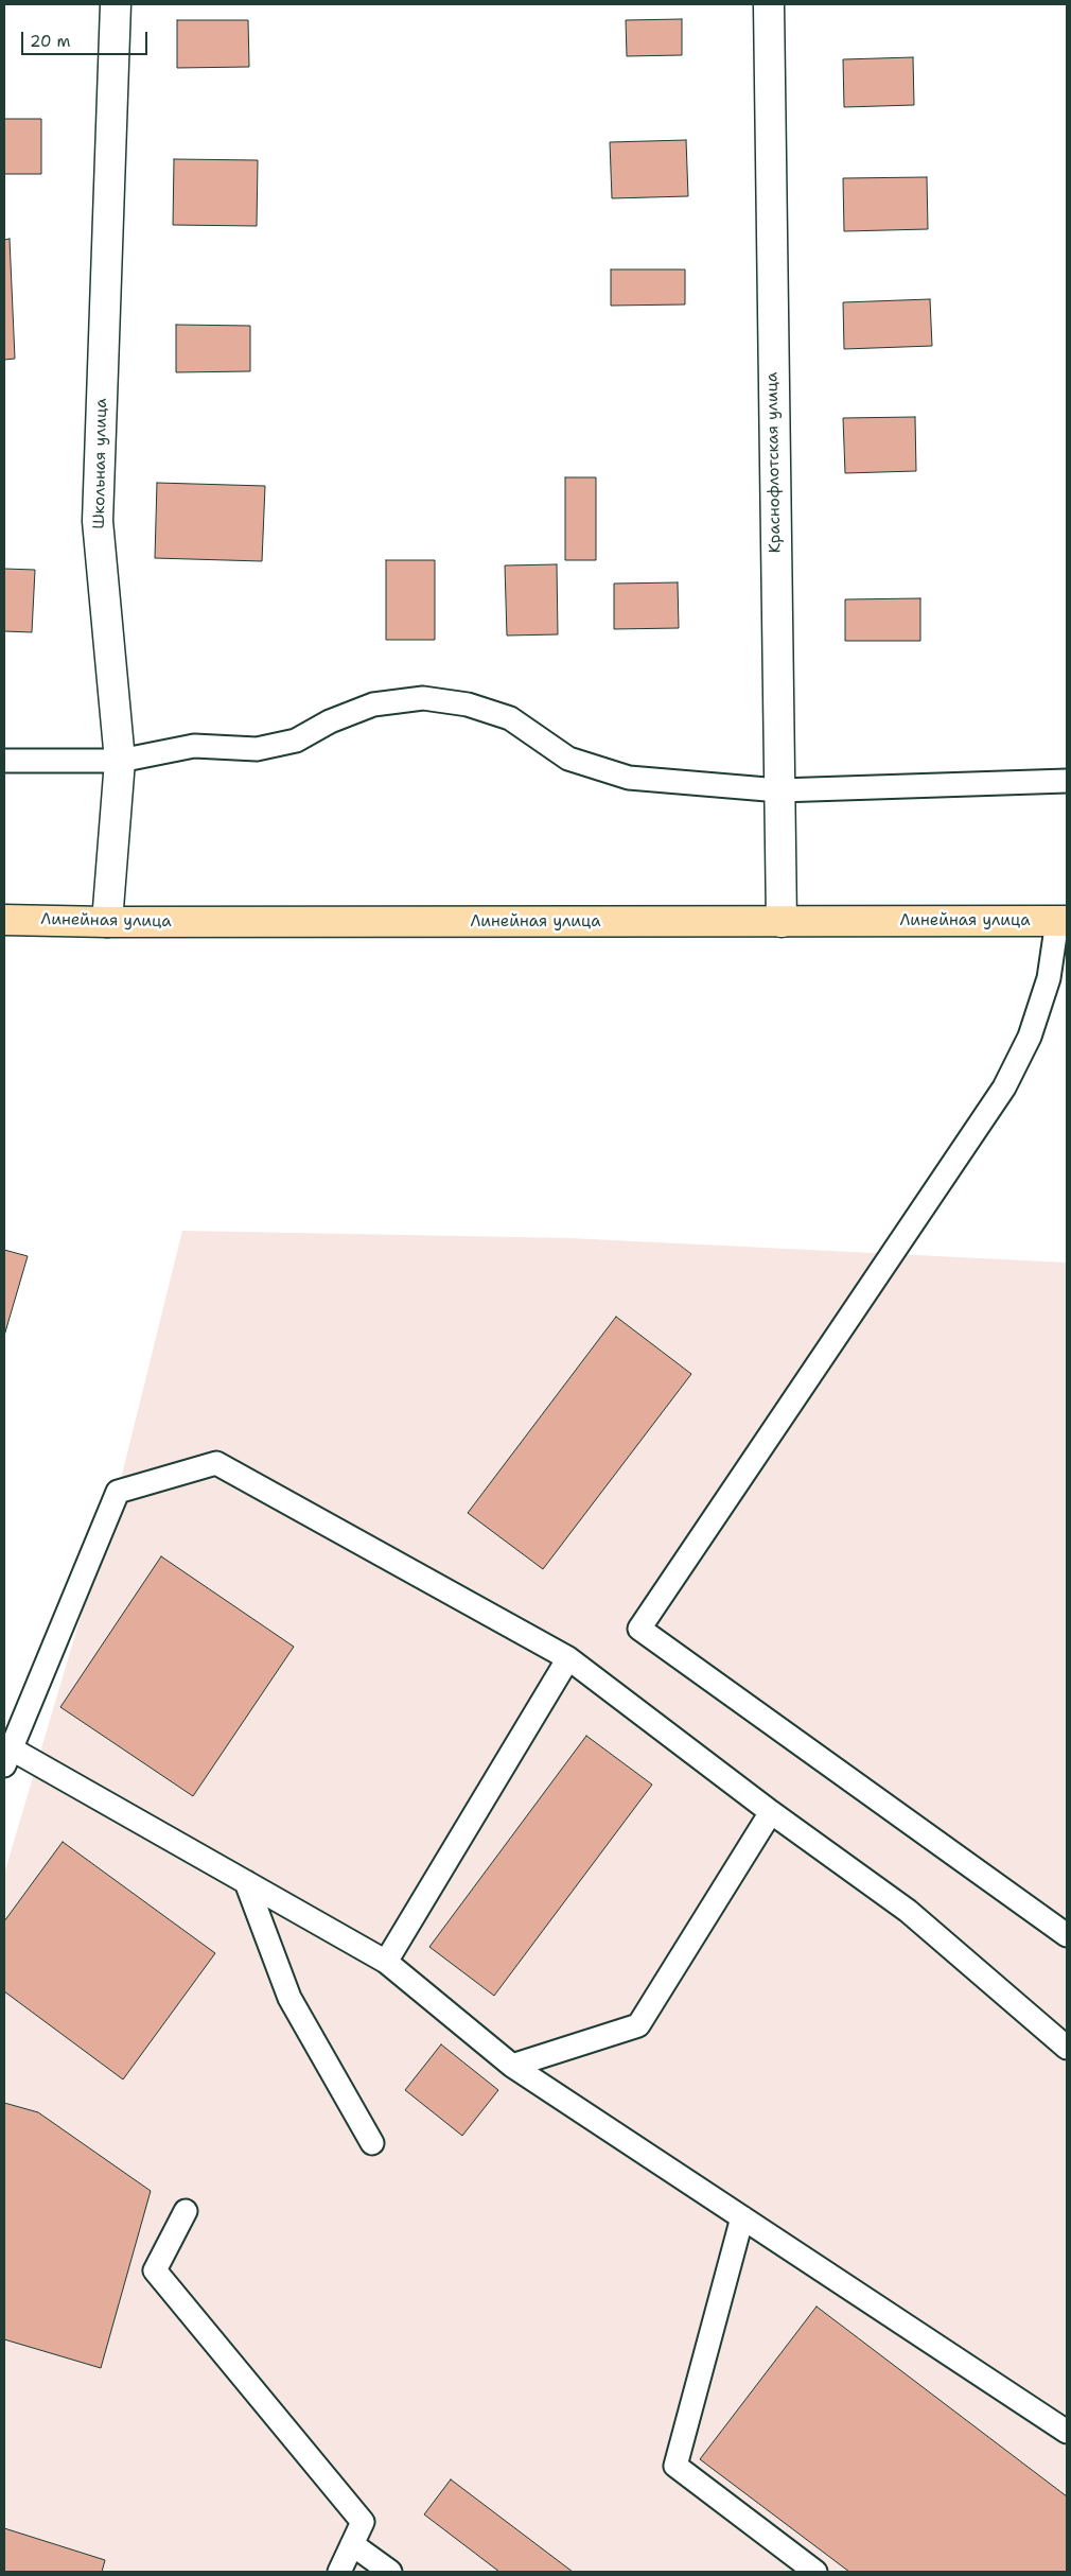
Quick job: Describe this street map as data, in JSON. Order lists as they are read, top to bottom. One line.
{"streets":{"main road":["Линейная улица"],"street":["Краснофлотская улица","Школьная улица"]},"crossings":[["Краснофлотская улица","Линейная улица"],["Школьная улица","Линейная улица"]],"scale_bar":"20 m"}
